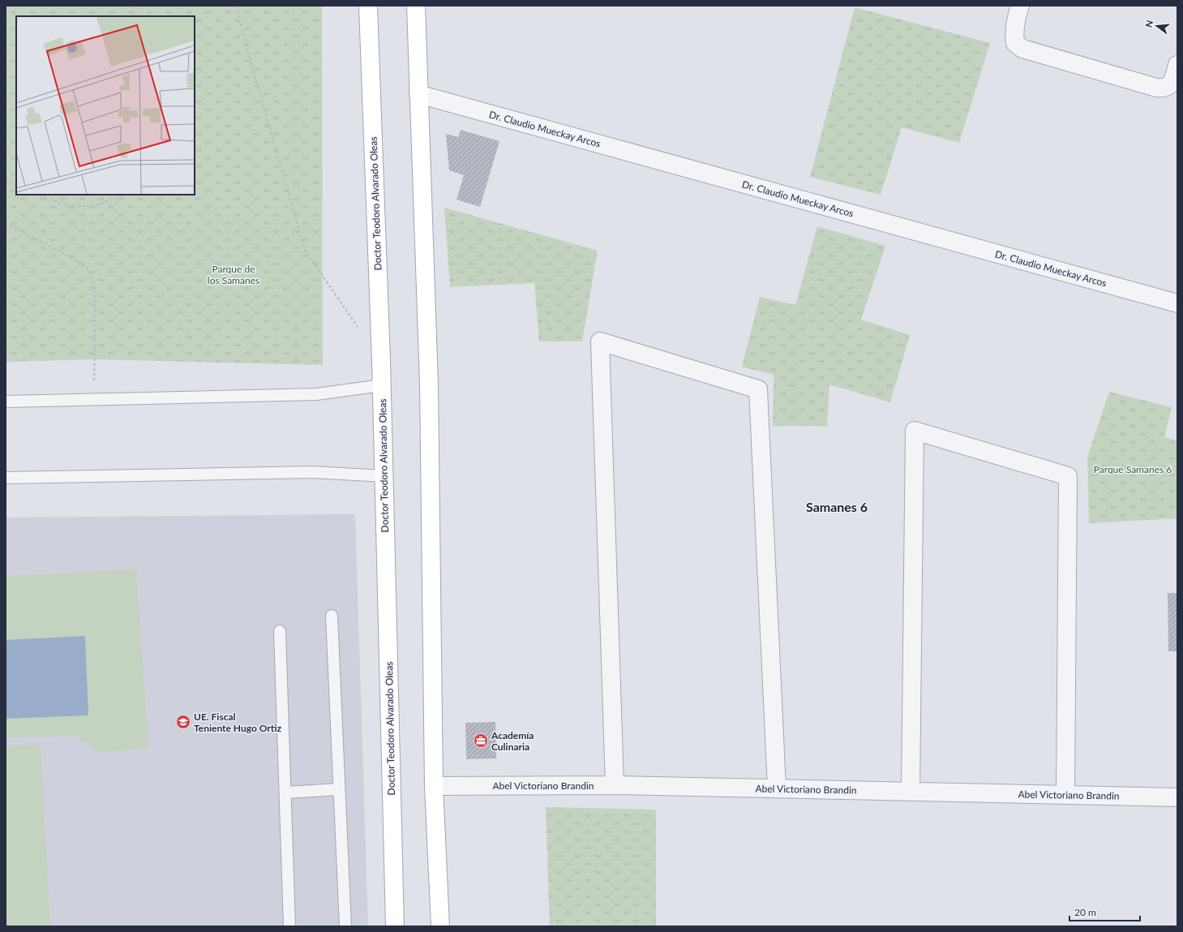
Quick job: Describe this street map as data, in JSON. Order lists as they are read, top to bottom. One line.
{"streets":{"main road":["Doctor Teodoro Alvarado Oleas"],"street":["Dr. Claudio Mueckay Arcos","Abel Victoriano Brandin"]},"districts":["Samanes 6"],"parks":["Parque de los Samanes","Parque Samanes 6"],"places":{"school or university":["UE. Fiscal Teniente Hugo Ortiz"],"office":["Academía Culinaria"]},"scale_bar":"20 m","north":"left"}
